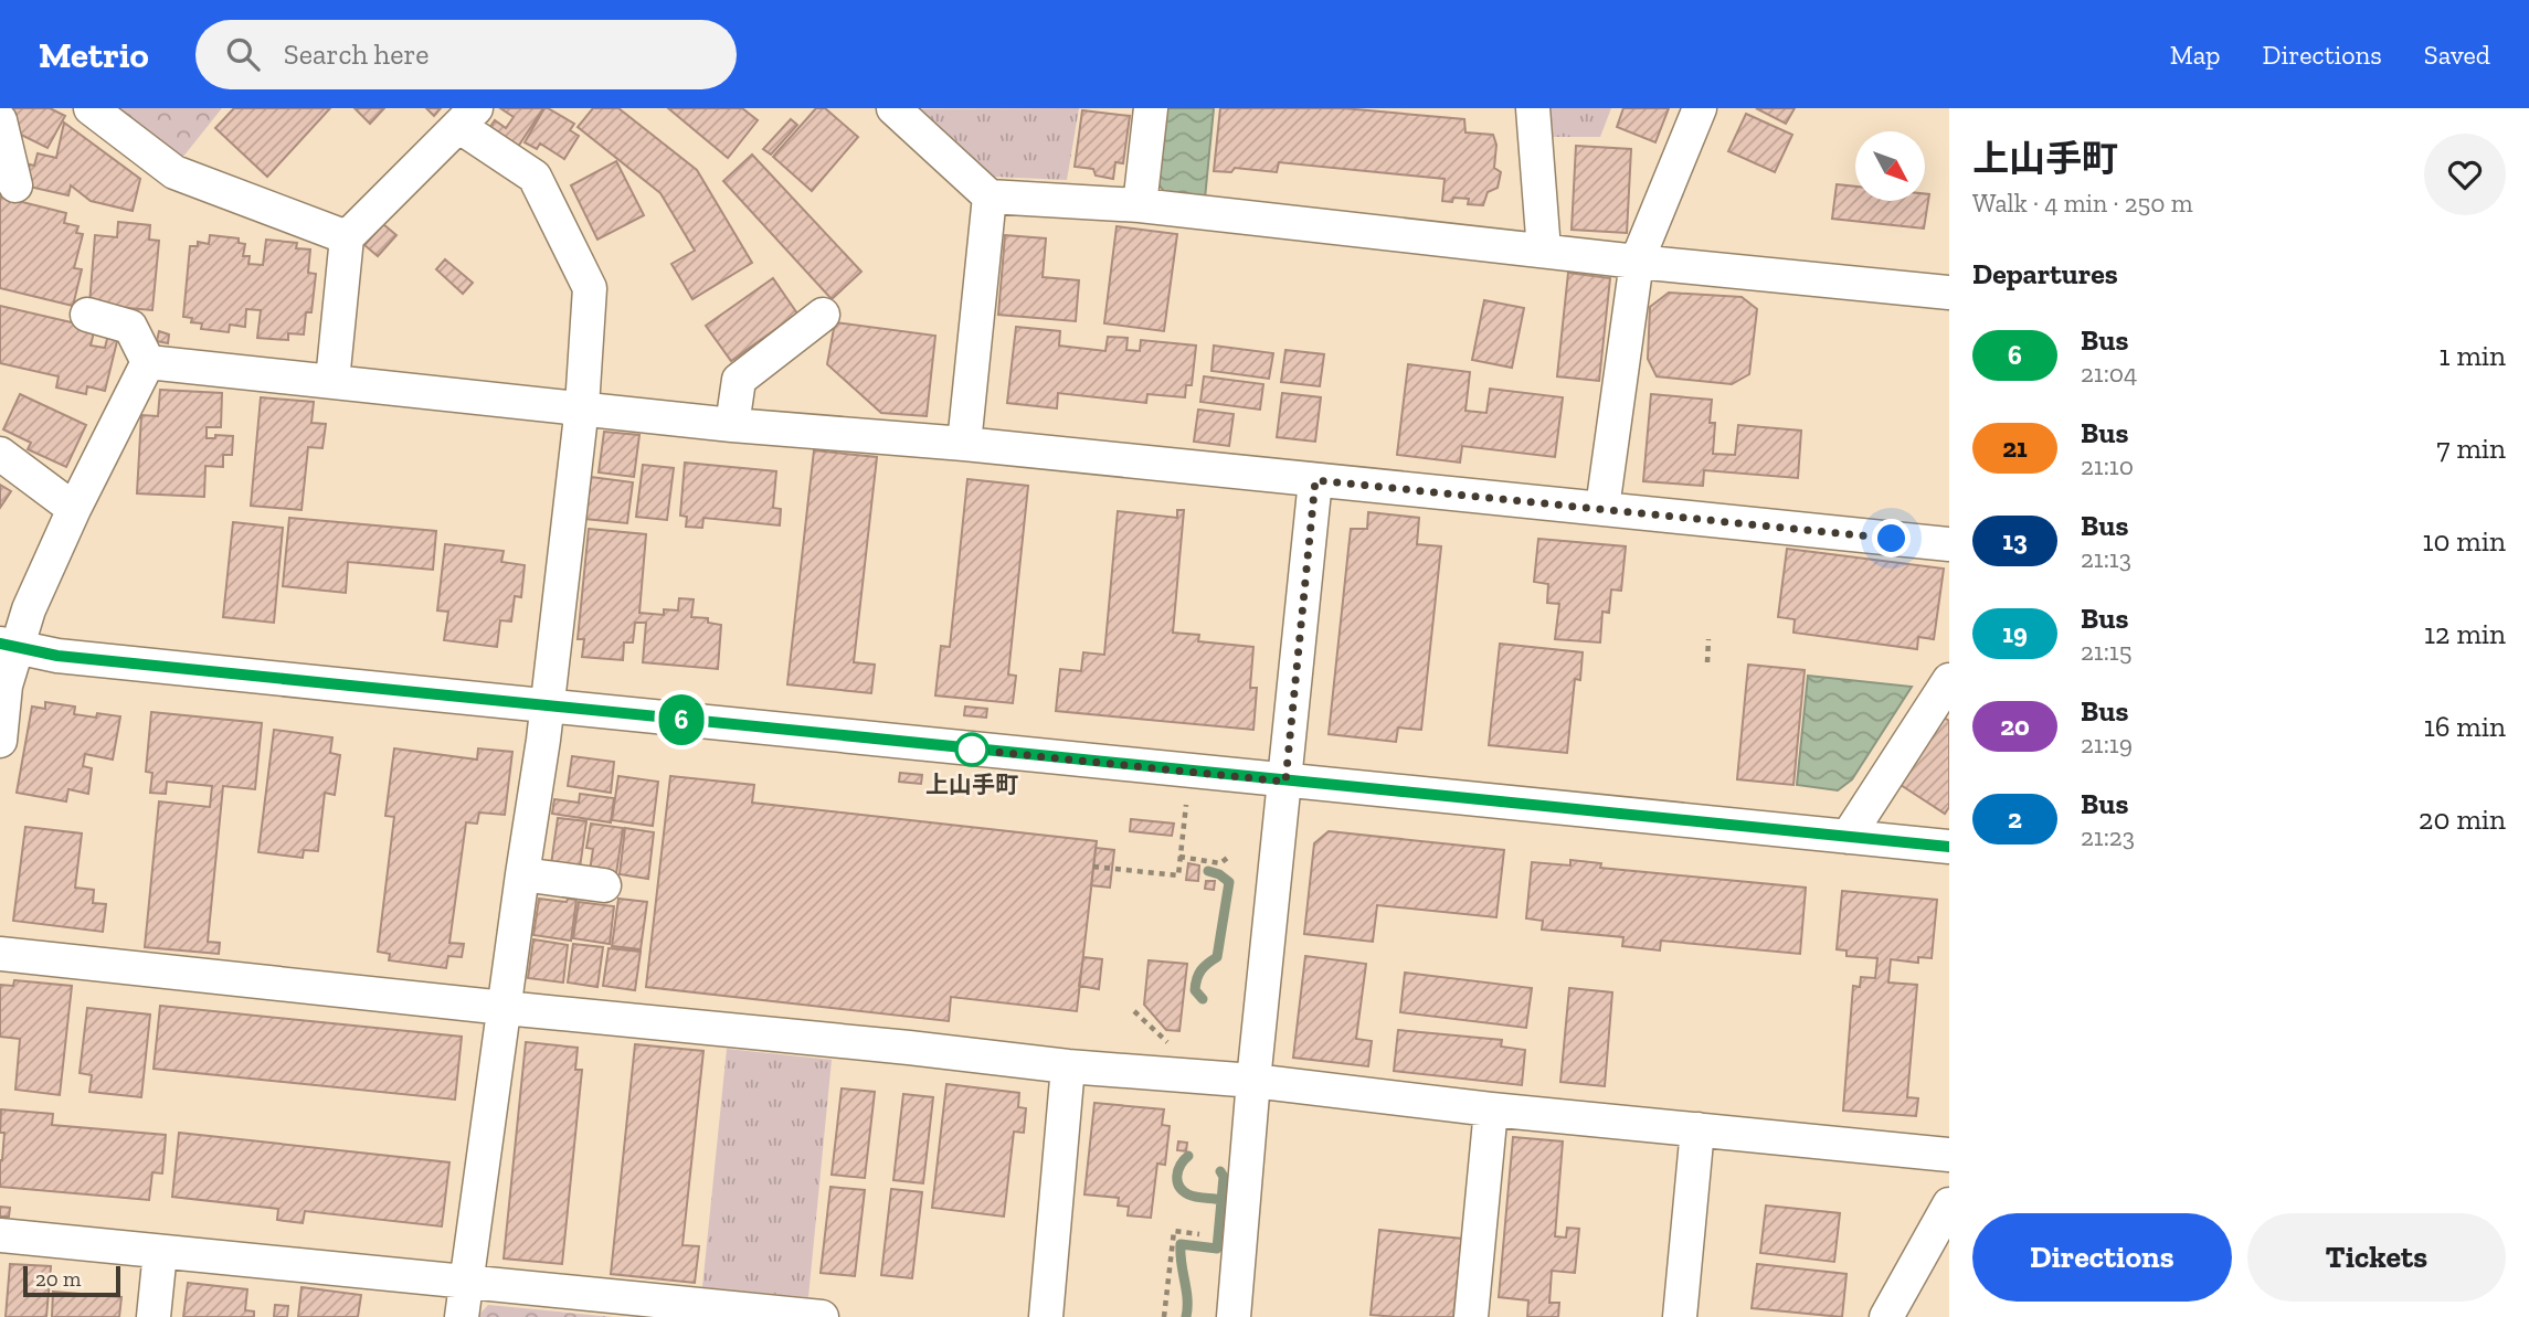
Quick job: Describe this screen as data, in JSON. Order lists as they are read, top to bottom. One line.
{"places":["上山手町"],"lines":["bus line 6"],"scale_bar":"20 m","north":"bottom right","page":{"header":"Metrio","search":"Search here","nav":["Map","Directions","Saved"],"on_map":"6","heading":[["上山手町","Walk · 4 min · 250 m"],"Departures"],"list":[{"mark":"6","name":"Bus","note":"21:04","value":"1 min"},{"mark":"21","name":"Bus","note":"21:10","value":"7 min"},{"mark":"13","name":"Bus","note":"21:13","value":"10 min"},{"mark":"19","name":"Bus","note":"21:15","value":"12 min"},{"mark":"20","name":"Bus","note":"21:19","value":"16 min"},{"mark":"2","name":"Bus","note":"21:23","value":"20 min"}],"buttons":["Directions","Tickets"],"scale":"20 m"}}
